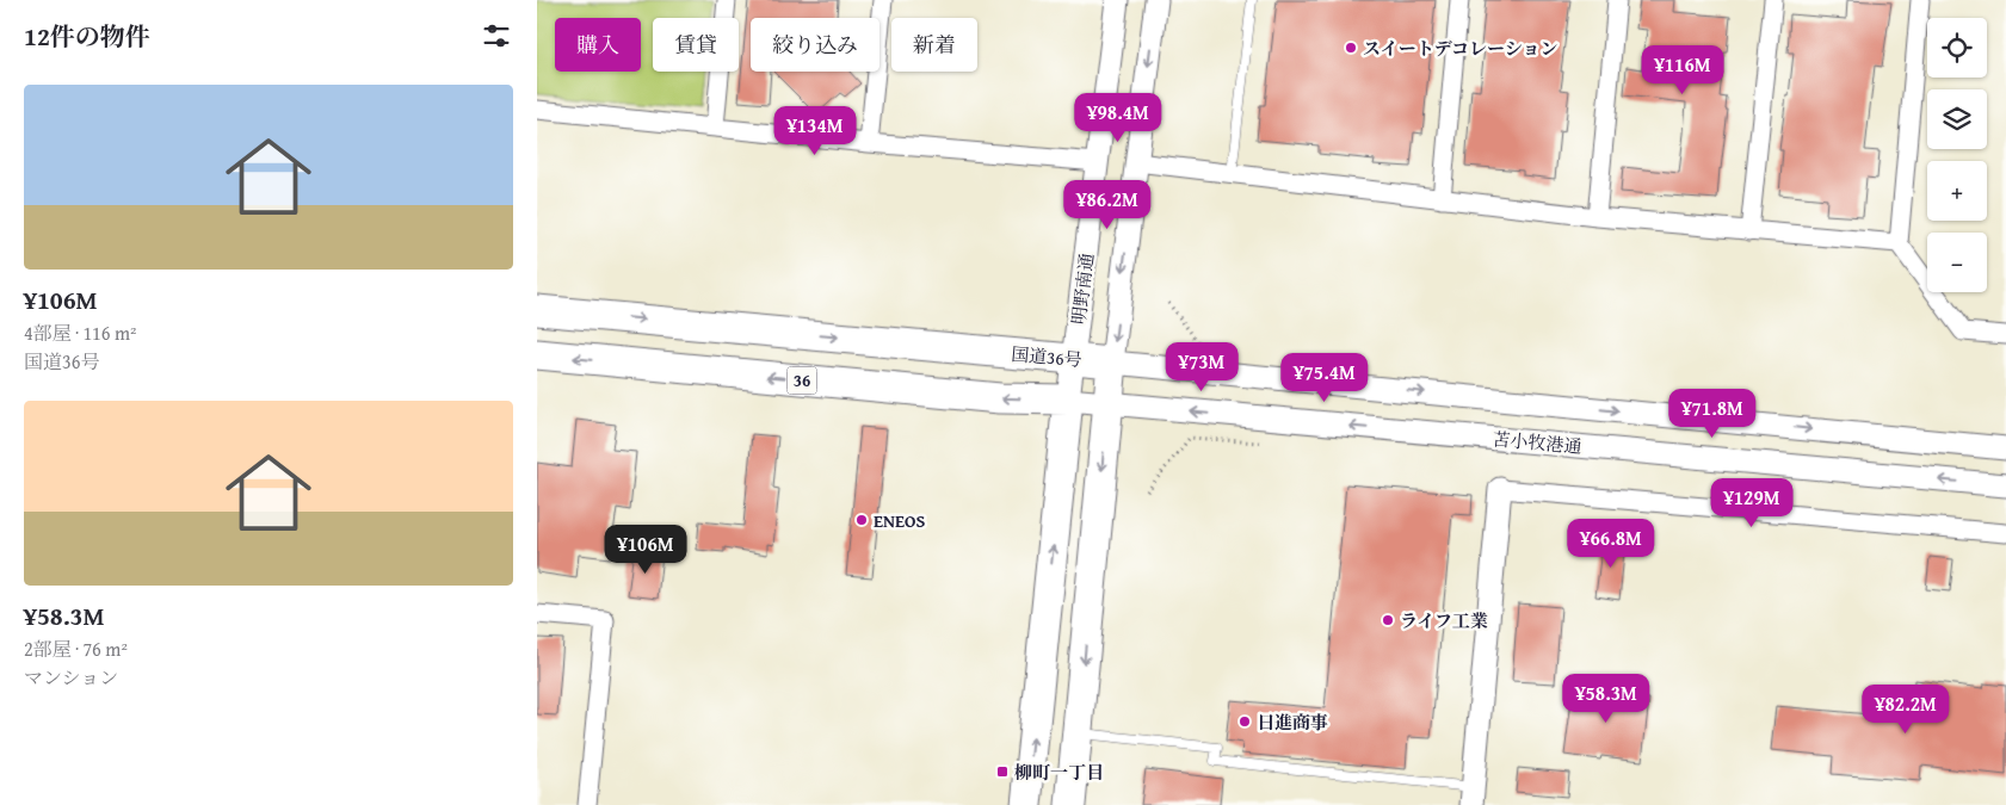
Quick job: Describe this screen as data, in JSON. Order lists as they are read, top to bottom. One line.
{"streets":{"highway":["国道36号","36"],"street":["明野南通","苫小牧港通"]},"crossings":[["明野南通","国道36号"],["明野南通","36"],["明野南通","苫小牧港通"],["36","苫小牧港通"]],"places":{"other":["スイートデコレーション","ENEOS","ライフ工業","日進商事"],"transit":["柳町一丁目"]},"page":{"heading":"12件の物件","map_buttons":["+","−"],"chip":["購入","賃貸","絞り込み","新着"],"price":["¥116M","¥98.4M","¥134M","¥86.2M","¥73M","¥75.4M","¥71.8M","¥129M","¥66.8M","¥106M","¥58.3M","¥82.2M"],"list":[{"name":"¥106M","note":"4部屋 · 116 m² · 国道36号"},{"name":"¥58.3M","note":"2部屋 · 76 m² · マンション"}]}}
